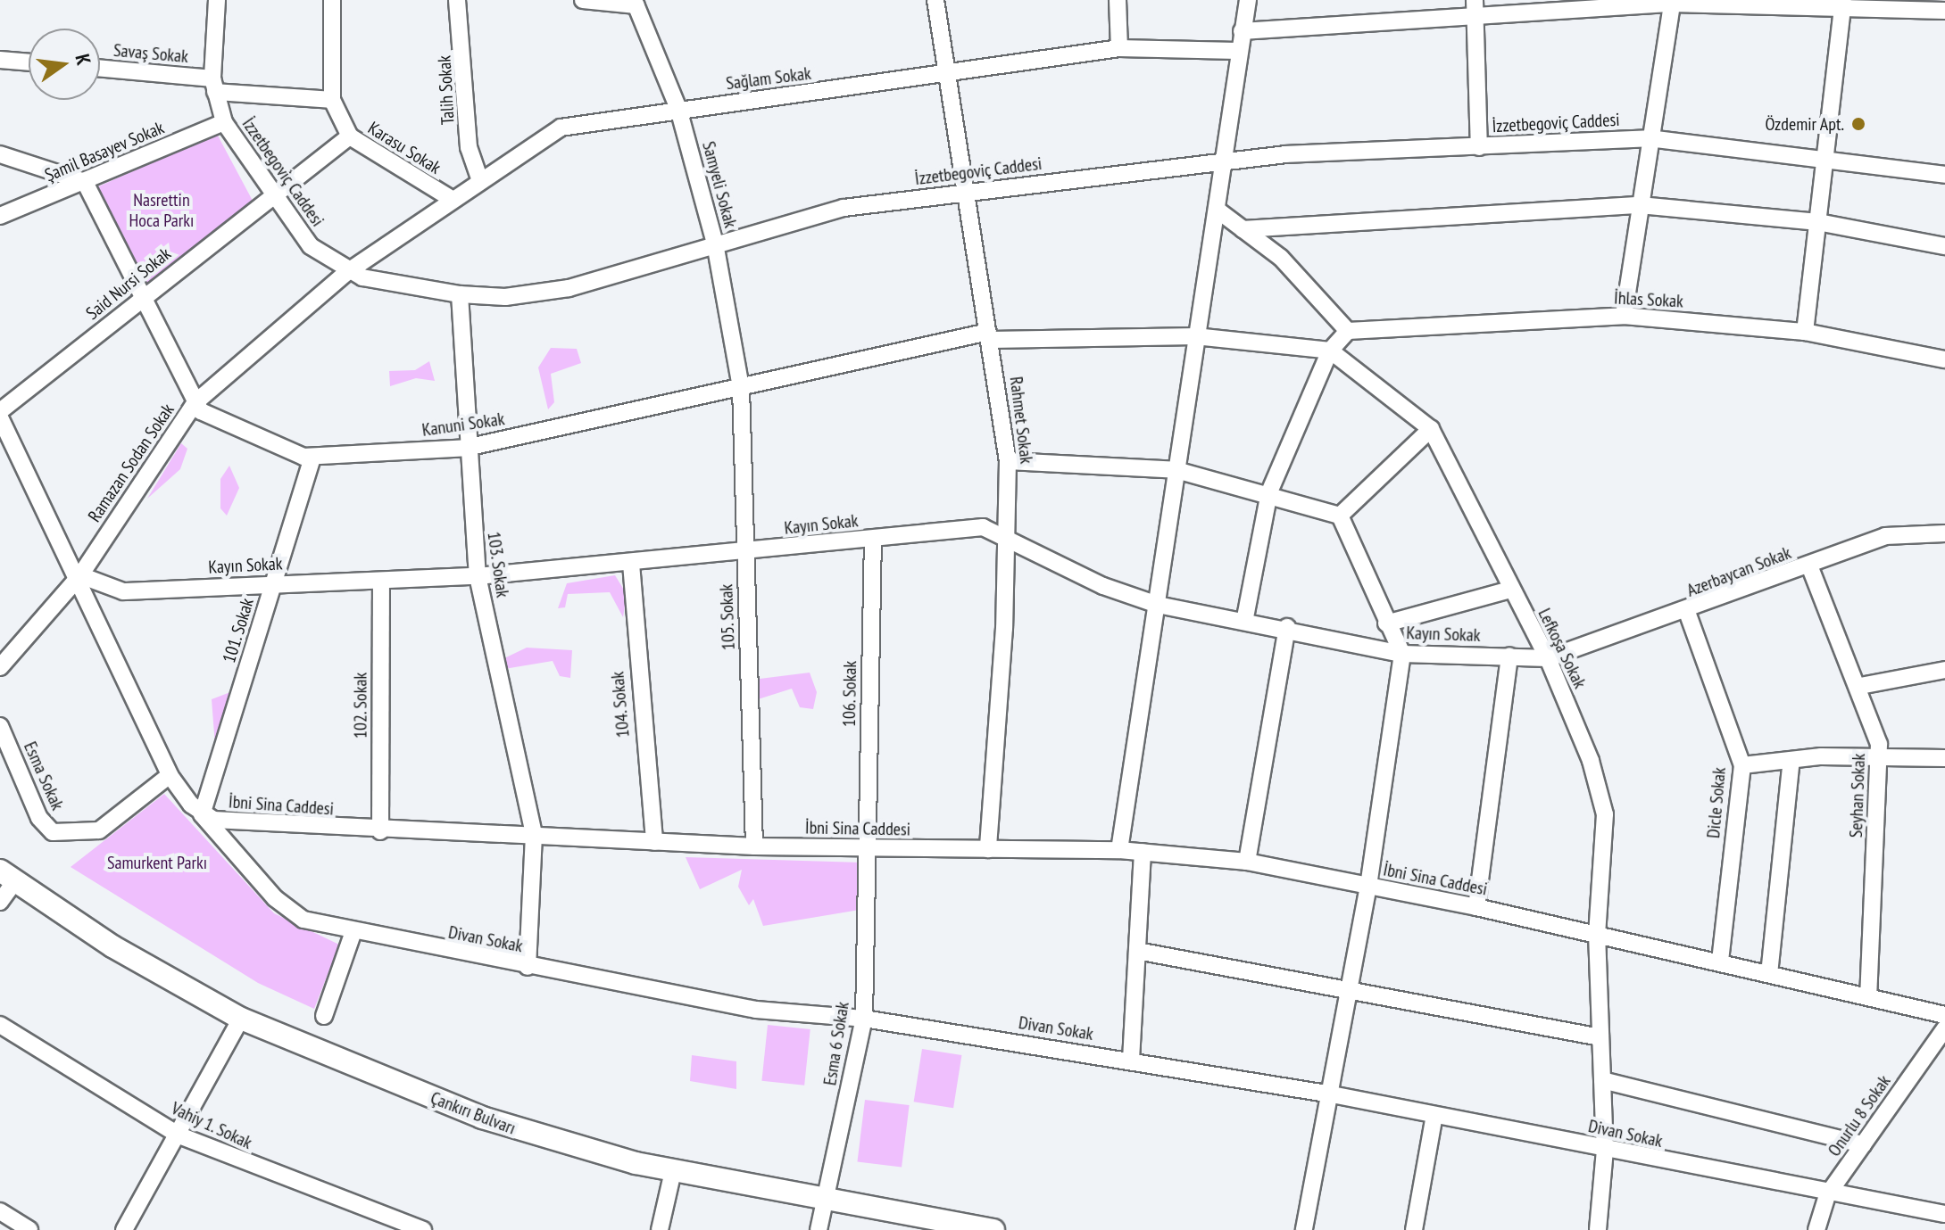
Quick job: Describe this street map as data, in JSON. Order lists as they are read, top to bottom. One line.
{"streets":{"main road":["Çankırı Bulvarı"],"street":["Savaş Sokak","Sağlam Sokak","Talih Sokak","İzzetbegoviç Caddesi","Karasu Sokak","Şamil Basayev Sokak","Samyeli Sokak","Said Nursi Sokak","İhlas Sokak","Rahmet Sokak","Kanuni Sokak","Ramazan Sodan Sokak","Kayın Sokak","103. Sokak","Azerbaycan Sokak","105. Sokak","101. Sokak","Lefkoşa Sokak","106. Sokak","104. Sokak","102. Sokak","Esma Sokak","Seyhan Sokak","Dicle Sokak","İbni Sina Caddesi","Divan Sokak","Esma 6 Sokak","Onurlu 8 Sokak","Vahiy 1. Sokak"]},"crossings":[["Savaş Sokak","İzzetbegoviç Caddesi"],["Savaş Sokak","Karasu Sokak"],["Sağlam Sokak","Talih Sokak"],["Sağlam Sokak","İzzetbegoviç Caddesi"],["Sağlam Sokak","Karasu Sokak"],["Sağlam Sokak","Samyeli Sokak"],["Sağlam Sokak","Rahmet Sokak"],["Sağlam Sokak","Ramazan Sodan Sokak"],["İzzetbegoviç Caddesi","Şamil Basayev Sokak"],["İzzetbegoviç Caddesi","Samyeli Sokak"],["İzzetbegoviç Caddesi","Said Nursi Sokak"],["İzzetbegoviç Caddesi","Rahmet Sokak"],["İzzetbegoviç Caddesi","Ramazan Sodan Sokak"],["İzzetbegoviç Caddesi","103. Sokak"],["Karasu Sokak","Said Nursi Sokak"],["Şamil Basayev Sokak","Kanuni Sokak"],["Samyeli Sokak","Kanuni Sokak"],["Samyeli Sokak","105. Sokak"],["Said Nursi Sokak","Kanuni Sokak"],["Rahmet Sokak","Kanuni Sokak"],["Rahmet Sokak","Kayın Sokak"],["Rahmet Sokak","İbni Sina Caddesi"],["Kanuni Sokak","Ramazan Sodan Sokak"],["Kanuni Sokak","103. Sokak"],["Kanuni Sokak","105. Sokak"],["Kanuni Sokak","101. Sokak"],["Kanuni Sokak","Lefkoşa Sokak"],["Ramazan Sodan Sokak","Kayın Sokak"],["Ramazan Sodan Sokak","İbni Sina Caddesi"],["Kayın Sokak","103. Sokak"],["Kayın Sokak","Azerbaycan Sokak"],["Kayın Sokak","105. Sokak"],["Kayın Sokak","101. Sokak"],["Kayın Sokak","Lefkoşa Sokak"],["Kayın Sokak","106. Sokak"],["Kayın Sokak","104. Sokak"],["Kayın Sokak","102. Sokak"],["Kayın Sokak","İbni Sina Caddesi"],["103. Sokak","İbni Sina Caddesi"],["103. Sokak","Divan Sokak"],["Azerbaycan Sokak","Lefkoşa Sokak"],["Azerbaycan Sokak","Seyhan Sokak"],["Azerbaycan Sokak","Dicle Sokak"],["105. Sokak","İbni Sina Caddesi"],["101. Sokak","İbni Sina Caddesi"],["101. Sokak","Divan Sokak"],["Lefkoşa Sokak","İbni Sina Caddesi"],["Lefkoşa Sokak","Divan Sokak"],["106. Sokak","İbni Sina Caddesi"],["106. Sokak","Esma 6 Sokak"],["104. Sokak","İbni Sina Caddesi"],["102. Sokak","İbni Sina Caddesi"],["Esma Sokak","İbni Sina Caddesi"],["Seyhan Sokak","İbni Sina Caddesi"],["Dicle Sokak","İbni Sina Caddesi"],["İbni Sina Caddesi","Divan Sokak"],["İbni Sina Caddesi","Esma 6 Sokak"],["Divan Sokak","Esma 6 Sokak"],["Divan Sokak","Onurlu 8 Sokak"],["Esma 6 Sokak","Çankırı Bulvarı"]],"parks":["Nasrettin Hoca Parkı","Samurkent Parkı"],"places":["Özdemir Apt."],"north":"right"}
